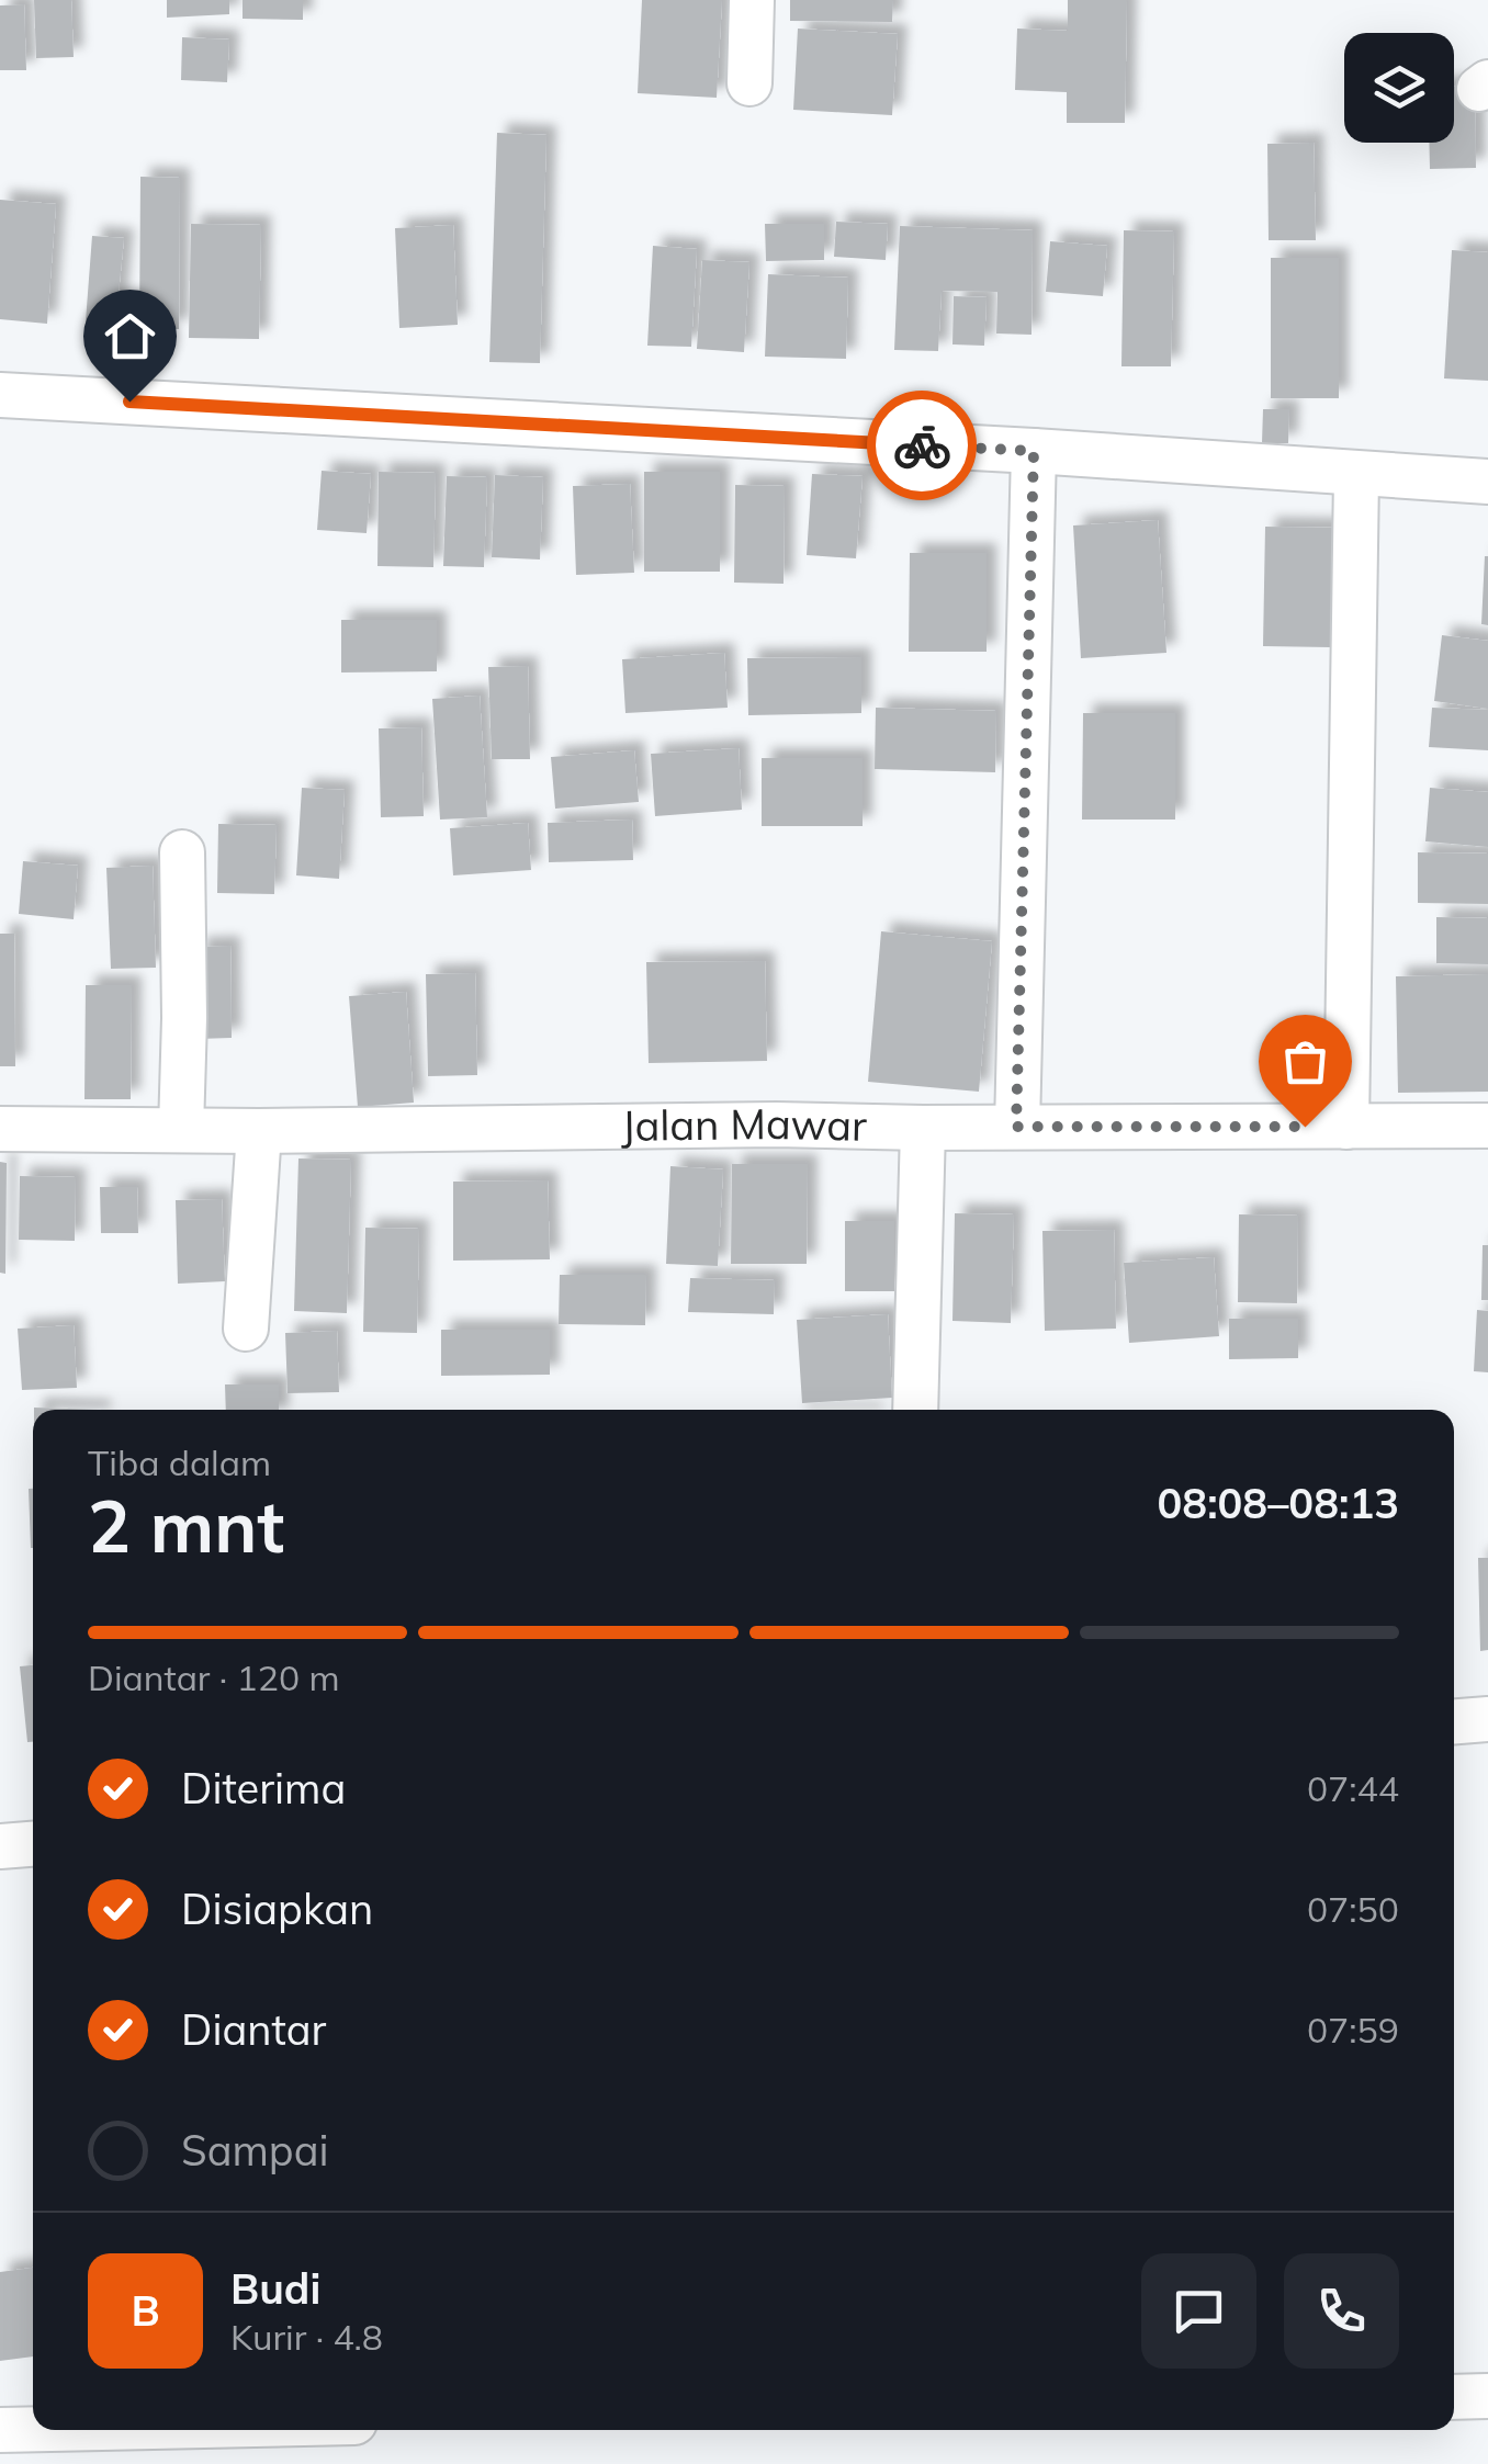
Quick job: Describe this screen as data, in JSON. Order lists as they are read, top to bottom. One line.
{"streets":{"street":["Jalan Mawar"]},"page":{"heading":["2 mnt","Tiba dalam","08:08–08:13"],"panel":["Budi","Kurir · 4.8"],"bar":"Diantar · 120 m","list":[["Diterima","07:44"],["Disiapkan","07:50"],["Diantar","07:59"],"Sampai"],"round":"B"}}
